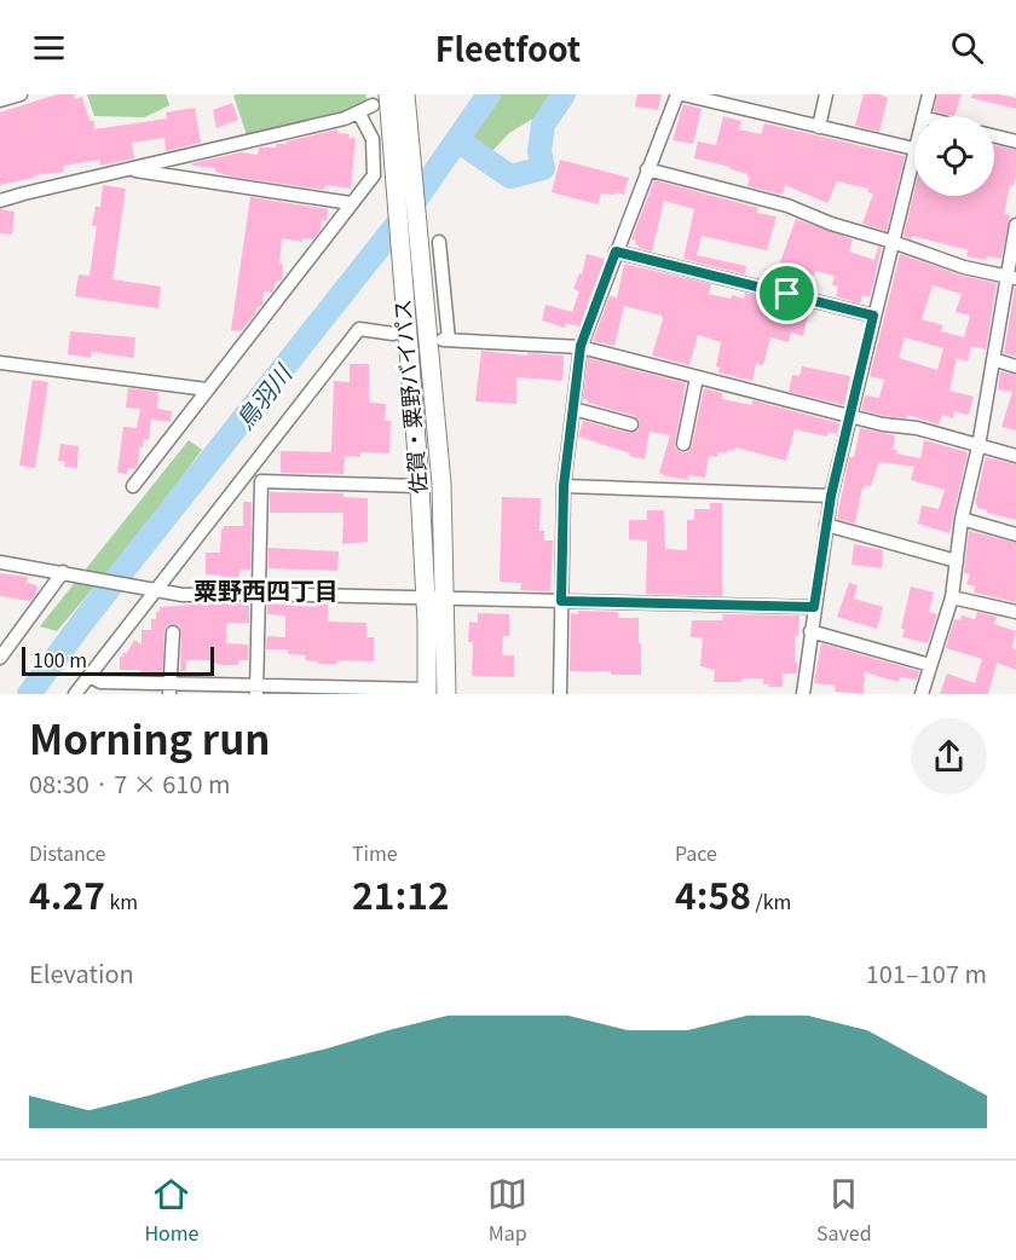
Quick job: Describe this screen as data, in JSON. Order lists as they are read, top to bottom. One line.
{"streets":{"highway":["佐賀・粟野バイパス"]},"districts":["粟野西四丁目"],"water":["鳥羽川"],"scale_bar":"100 m","page":{"header":"Fleetfoot","scale":"100 m","heading":["Morning run","08:30 · 7 × 610 m"],"stats":[["Distance","4.27 km"],["Time","21:12"],["Pace","4:58 /km"]],"chart":["Elevation","101–107 m"],"tabs":["Home","Map","Saved"]}}
